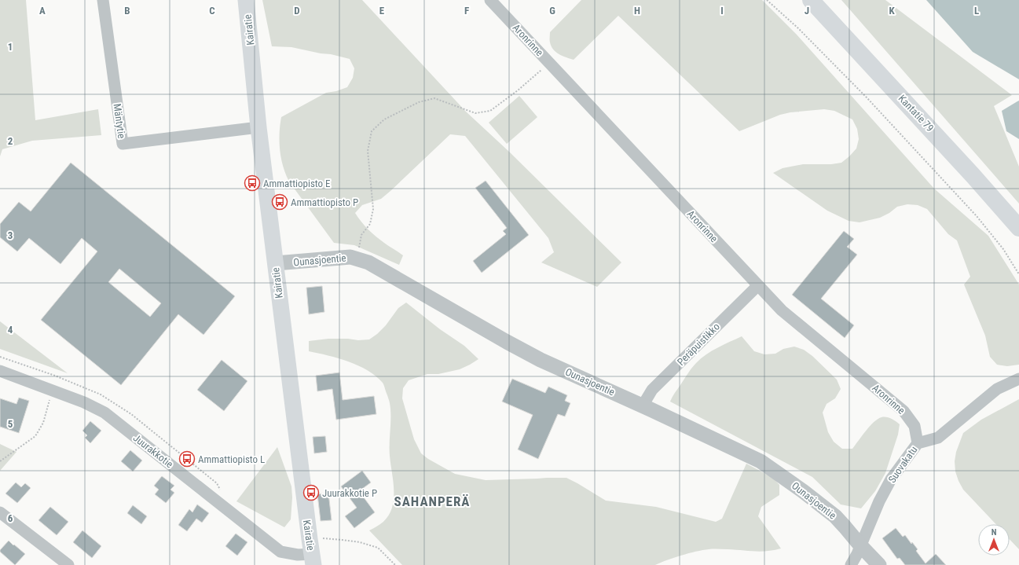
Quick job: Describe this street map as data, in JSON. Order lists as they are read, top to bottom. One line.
{"streets":{"main road":["Kairatie","Kantatie 79"],"street":["Aronrinne","Mäntytie","Ounasjoentie","Peräpuistikko","Juurakkotie","Suovakatu"]},"crossings":[["Kairatie","Mäntytie"],["Kairatie","Ounasjoentie"],["Kairatie","Juurakkotie"],["Aronrinne","Peräpuistikko"],["Aronrinne","Suovakatu"],["Ounasjoentie","Peräpuistikko"],["Ounasjoentie","Suovakatu"]],"districts":["SAHANPERÄ"],"places":{"bus stop":["Ammattiopisto E","Ammattiopisto P","Ammattiopisto L","Juurakkotie P"]},"north":"top","grid":{"columns":["A","B","C","D","E","F","G","H","I","J","K","L"],"rows":["1","2","3","4","5","6"]}}
